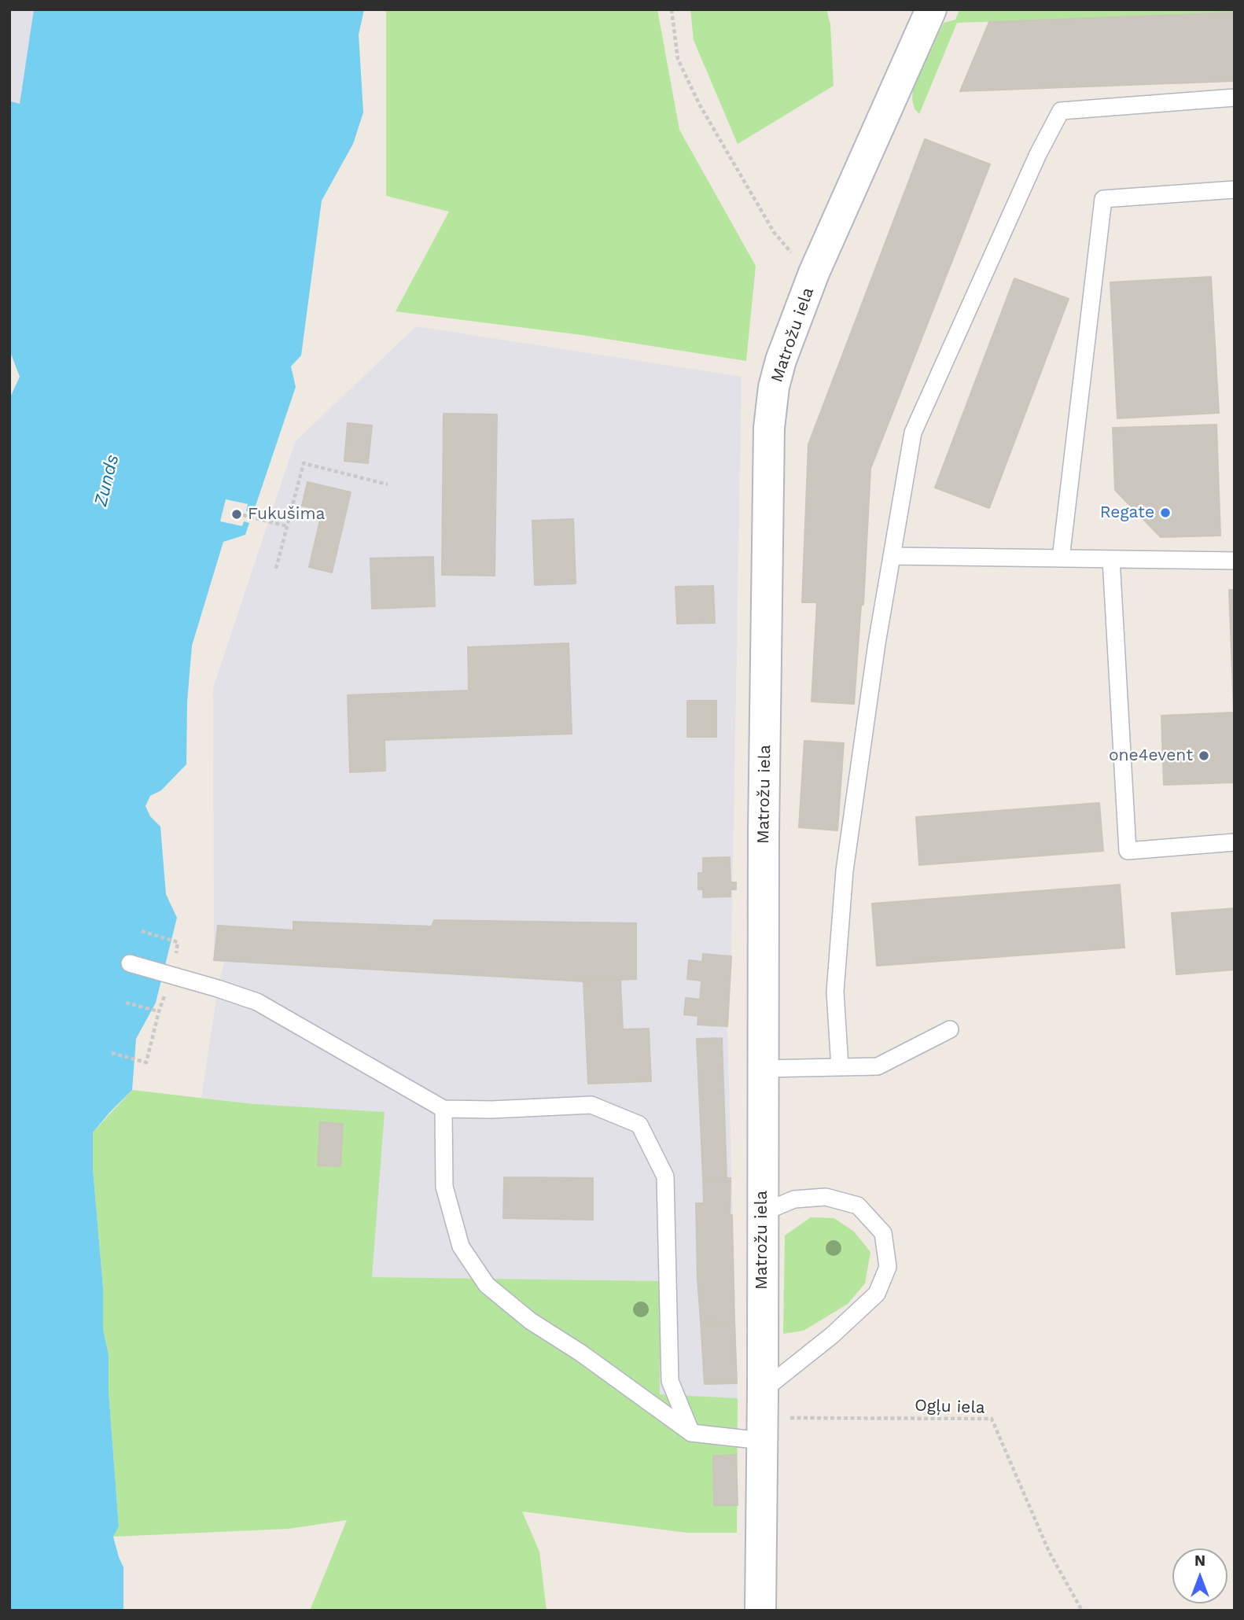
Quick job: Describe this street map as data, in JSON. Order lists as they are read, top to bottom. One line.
{"streets":{"street":["Matrožu iela"],"path":["Ogļu iela"]},"crossings":[["Matrožu iela","Ogļu iela"]],"water":["Zunds"],"places":["Regate","Fukušima","one4event"],"north":"top"}
